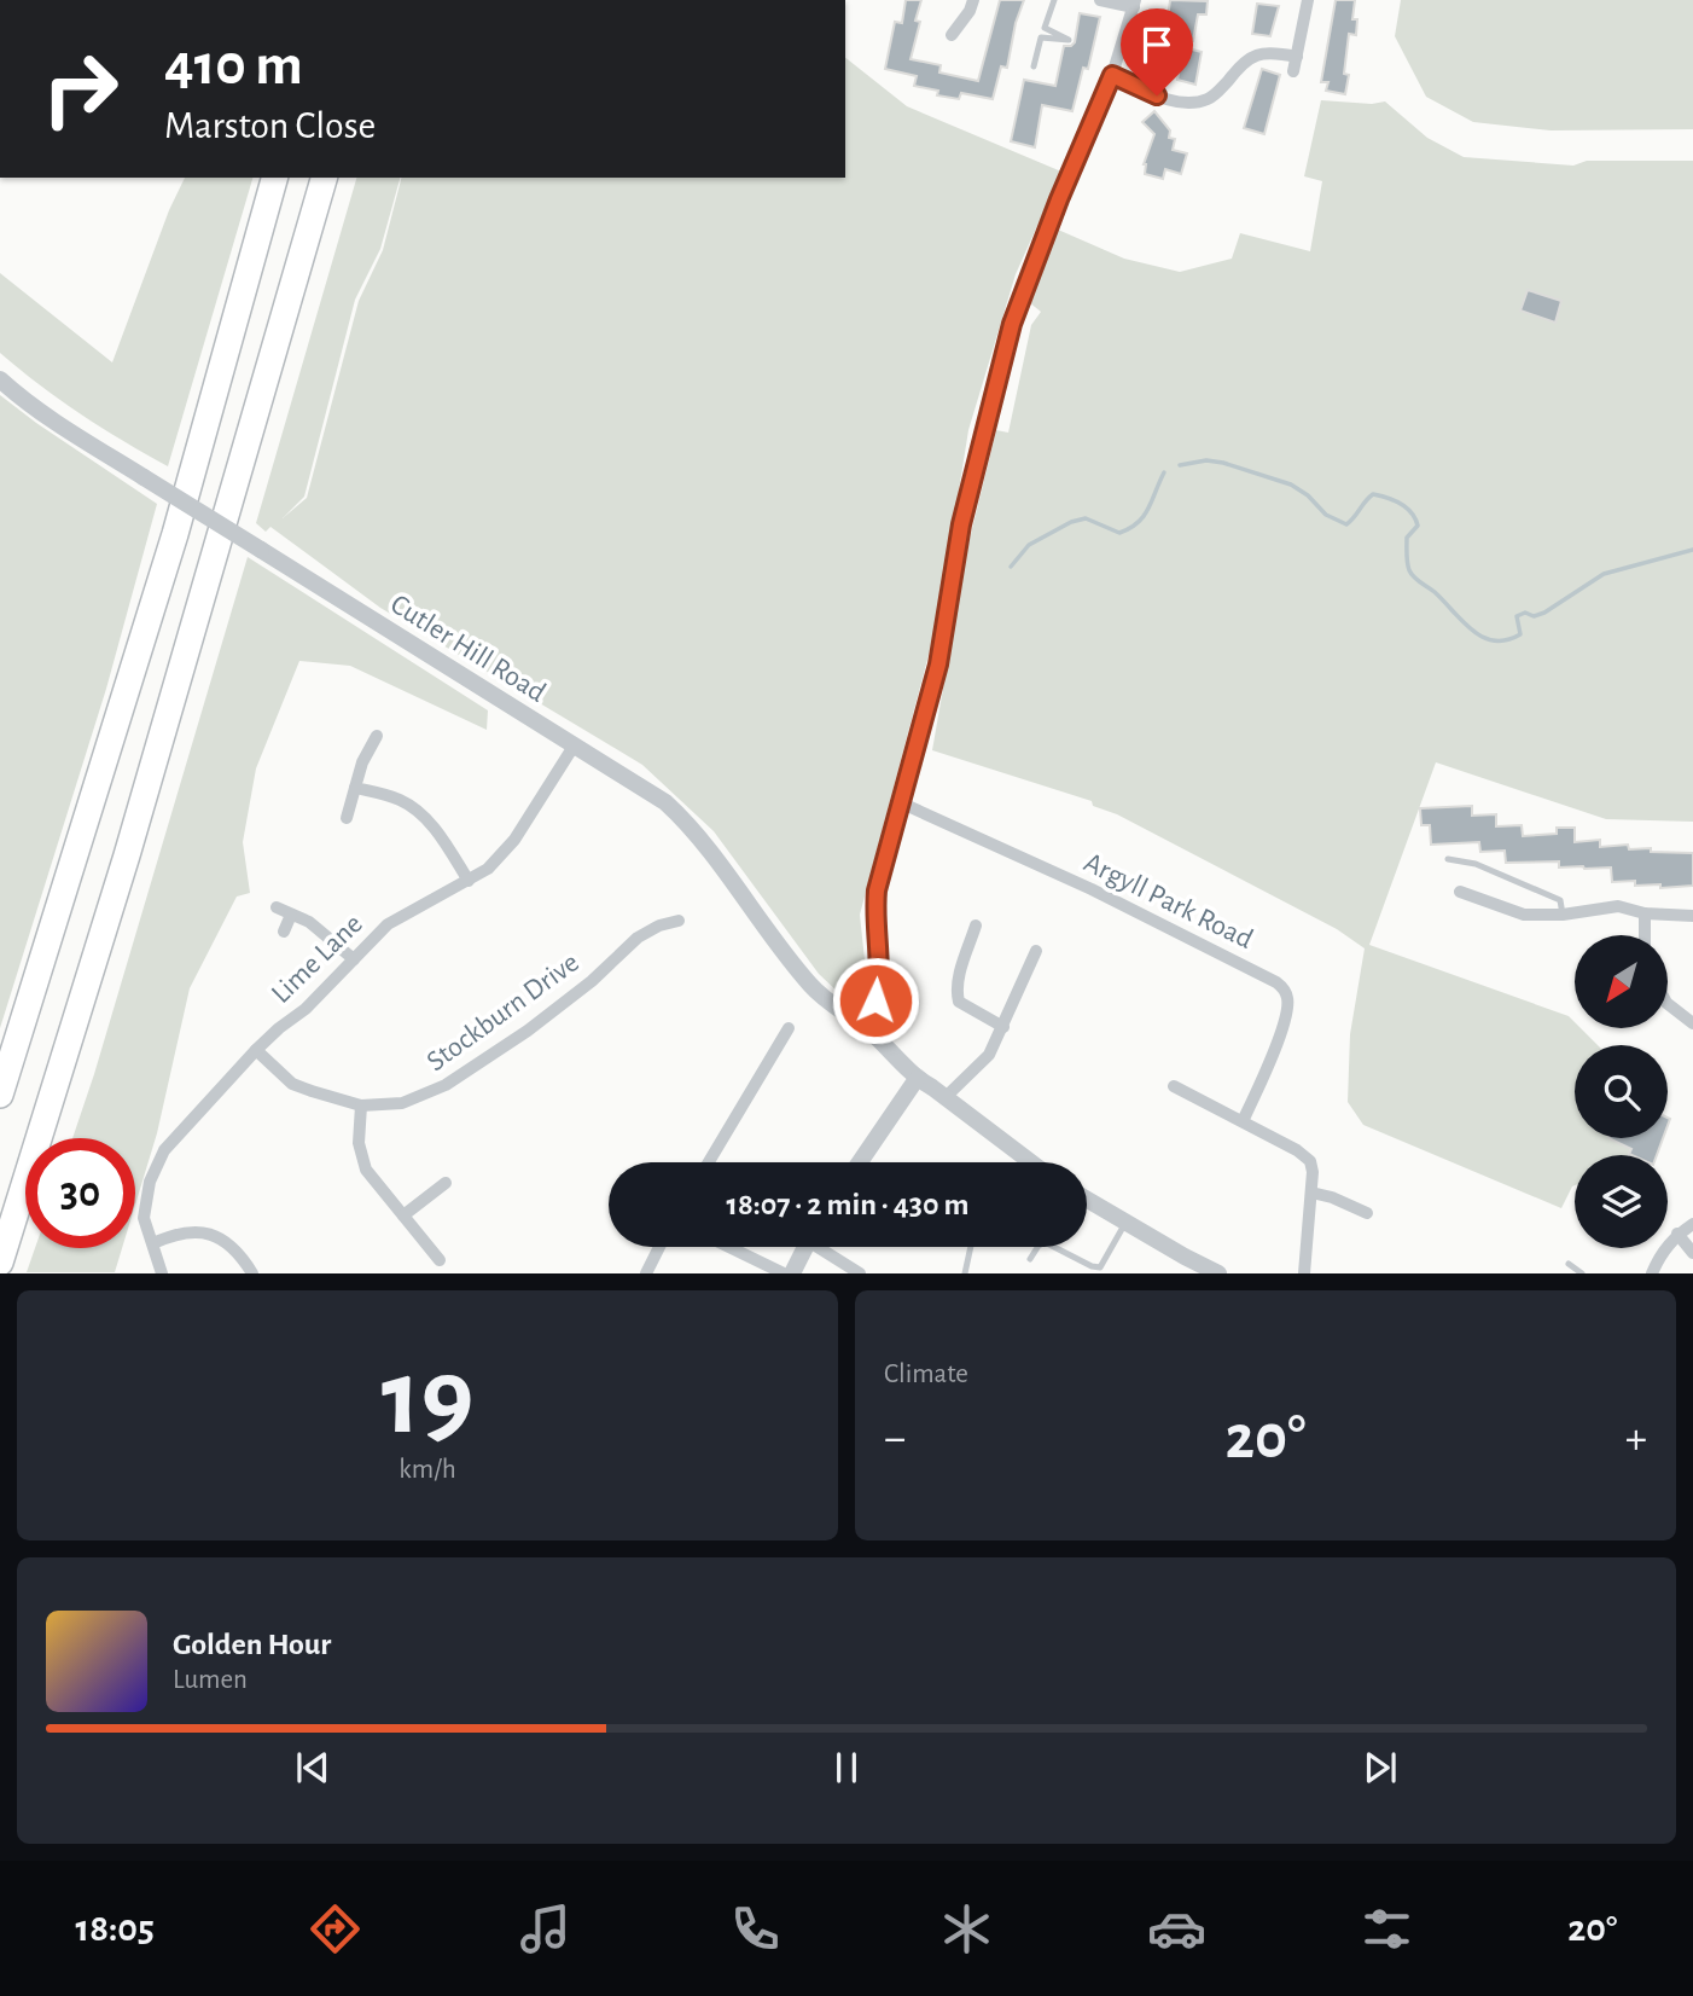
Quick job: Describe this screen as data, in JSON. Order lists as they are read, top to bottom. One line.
{"streets":{"street":["Cutler Hill Road","Argyll Park Road","Lime Lane","Stockburn Drive"]},"crossings":[["Cutler Hill Road","Lime Lane"],["Lime Lane","Stockburn Drive"]],"north":"bottom left","page":{"turn":["410 m","Marston Close"],"limit":"30","trip":"18:07 · 2 min · 430 m","tile":[["19","km/h"],"Climate"],"heat":["−","20°","+"],"song":["Golden Hour","Lumen"],"tabs":["18:05","20°"]}}
